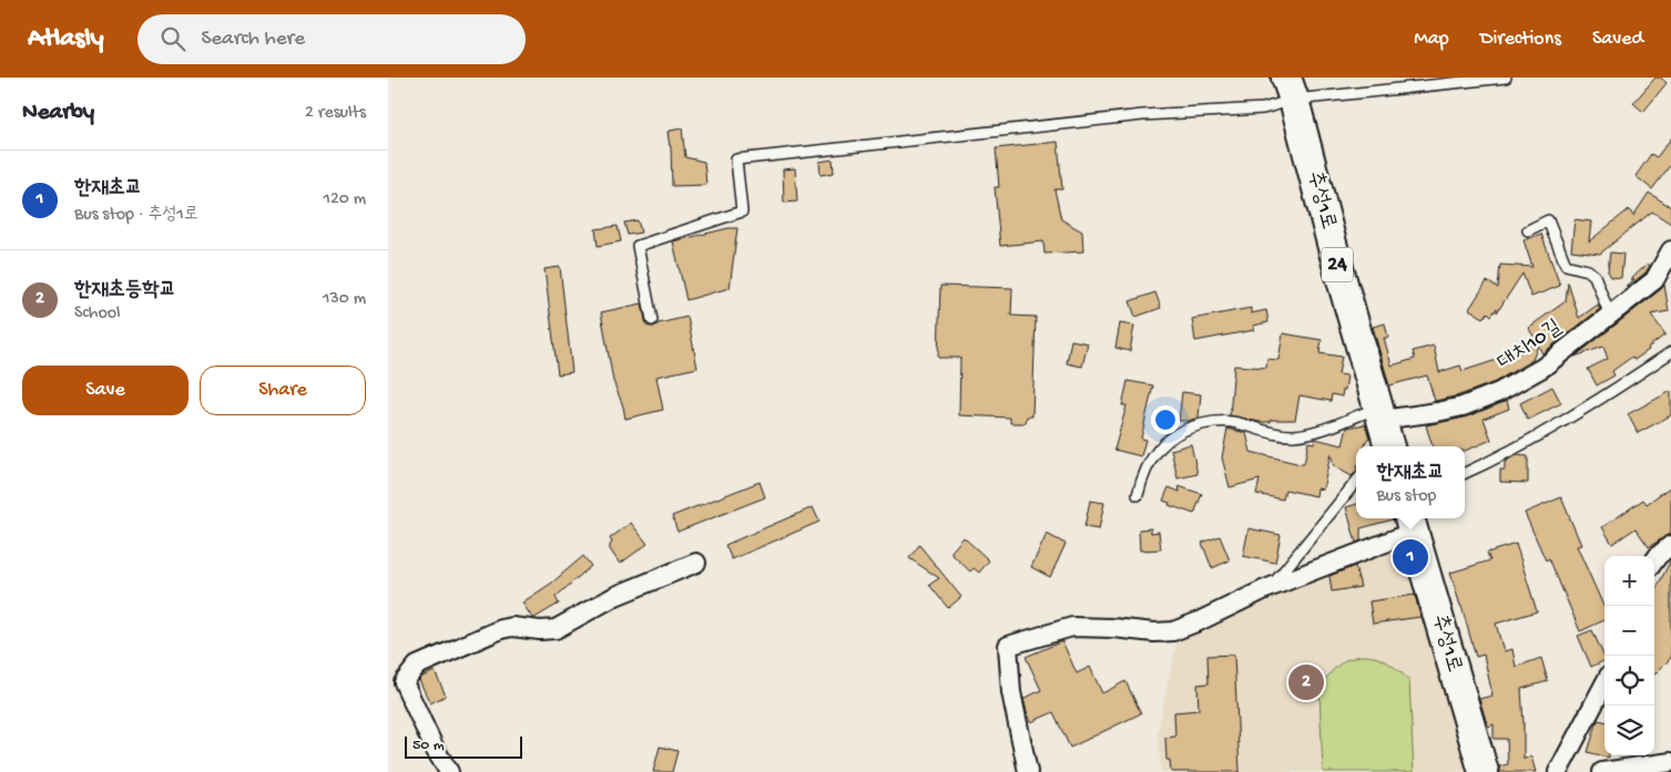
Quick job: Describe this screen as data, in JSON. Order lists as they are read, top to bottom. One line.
{"streets":{"main road":["추성1로","24"],"street":["대치10길"]},"crossings":[["추성1로","대치10길"]],"scale_bar":"50 m","page":{"header":"Atlasly","search":"Search here","nav":["Map","Directions","Saved"],"heading":["Nearby","2 results"],"list":[{"mark":"1","name":"한재초교","note":"Bus stop · 추성1로","value":"120 m"},{"mark":"2","name":"한재초등학교","note":"School","value":"130 m"}],"buttons":["Save","Share"],"popup":["한재초교","Bus stop"],"pins":["1","2"],"map_buttons":["+","−"],"scale":"50 m"}}
